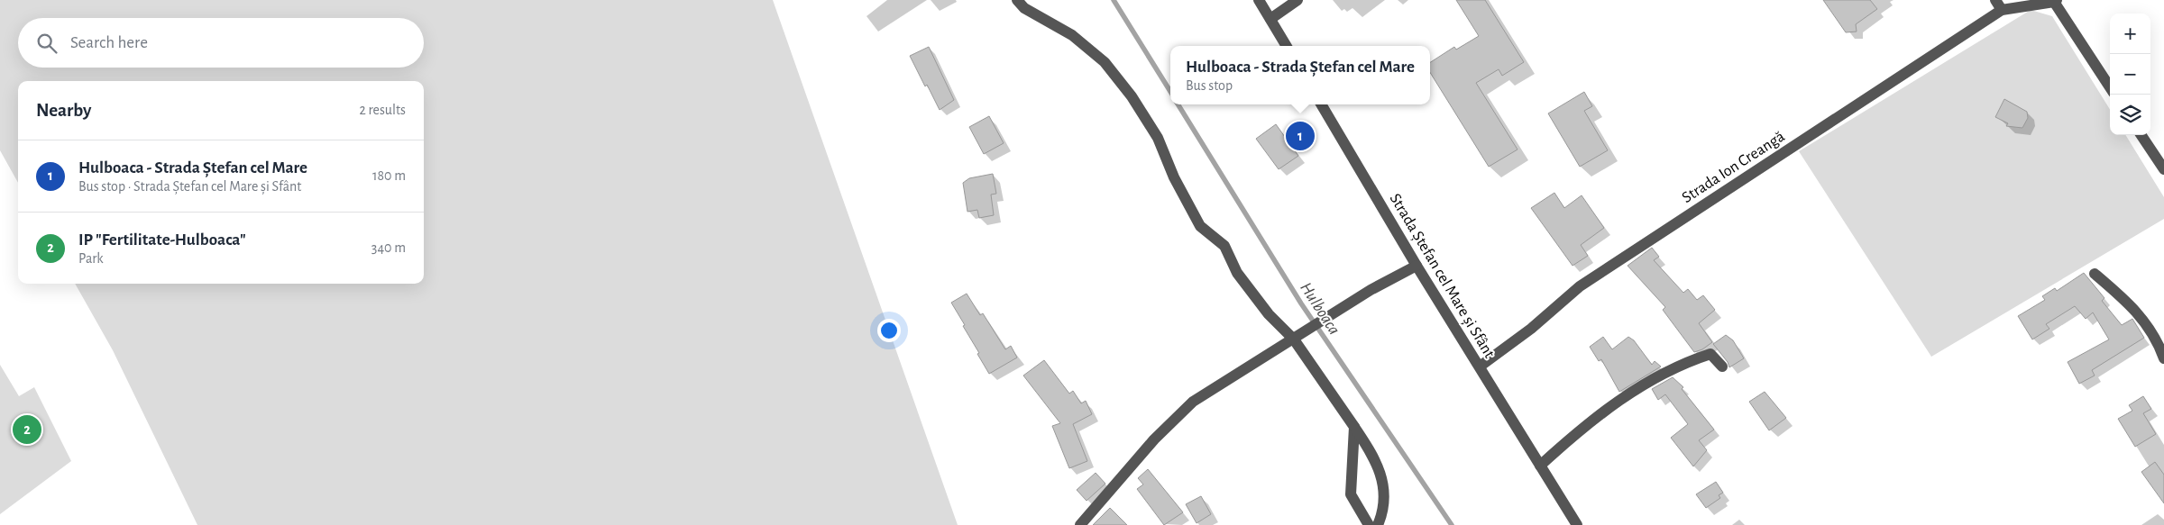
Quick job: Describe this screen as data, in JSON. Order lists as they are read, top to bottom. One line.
{"streets":{"street":["Strada Ion Creangă","Strada Ștefan cel Mare și Sfânt"]},"crossings":[["Strada Ion Creangă","Strada Ștefan cel Mare și Sfânt"]],"water":["Hulboaca"],"page":{"map_buttons":["+","−"],"search":"Search here","popup":["Hulboaca - Strada Ștefan cel Mare","Bus stop"],"heading":["Nearby","2 results"],"pins":["1","2"],"list":[{"mark":"1","name":"Hulboaca - Strada Ștefan cel Mare","note":"Bus stop · Strada Ștefan cel Mare și Sfânt","value":"180 m"},{"mark":"2","name":"IP \"Fertilitate-Hulboaca\"","note":"Park","value":"340 m"}]}}
